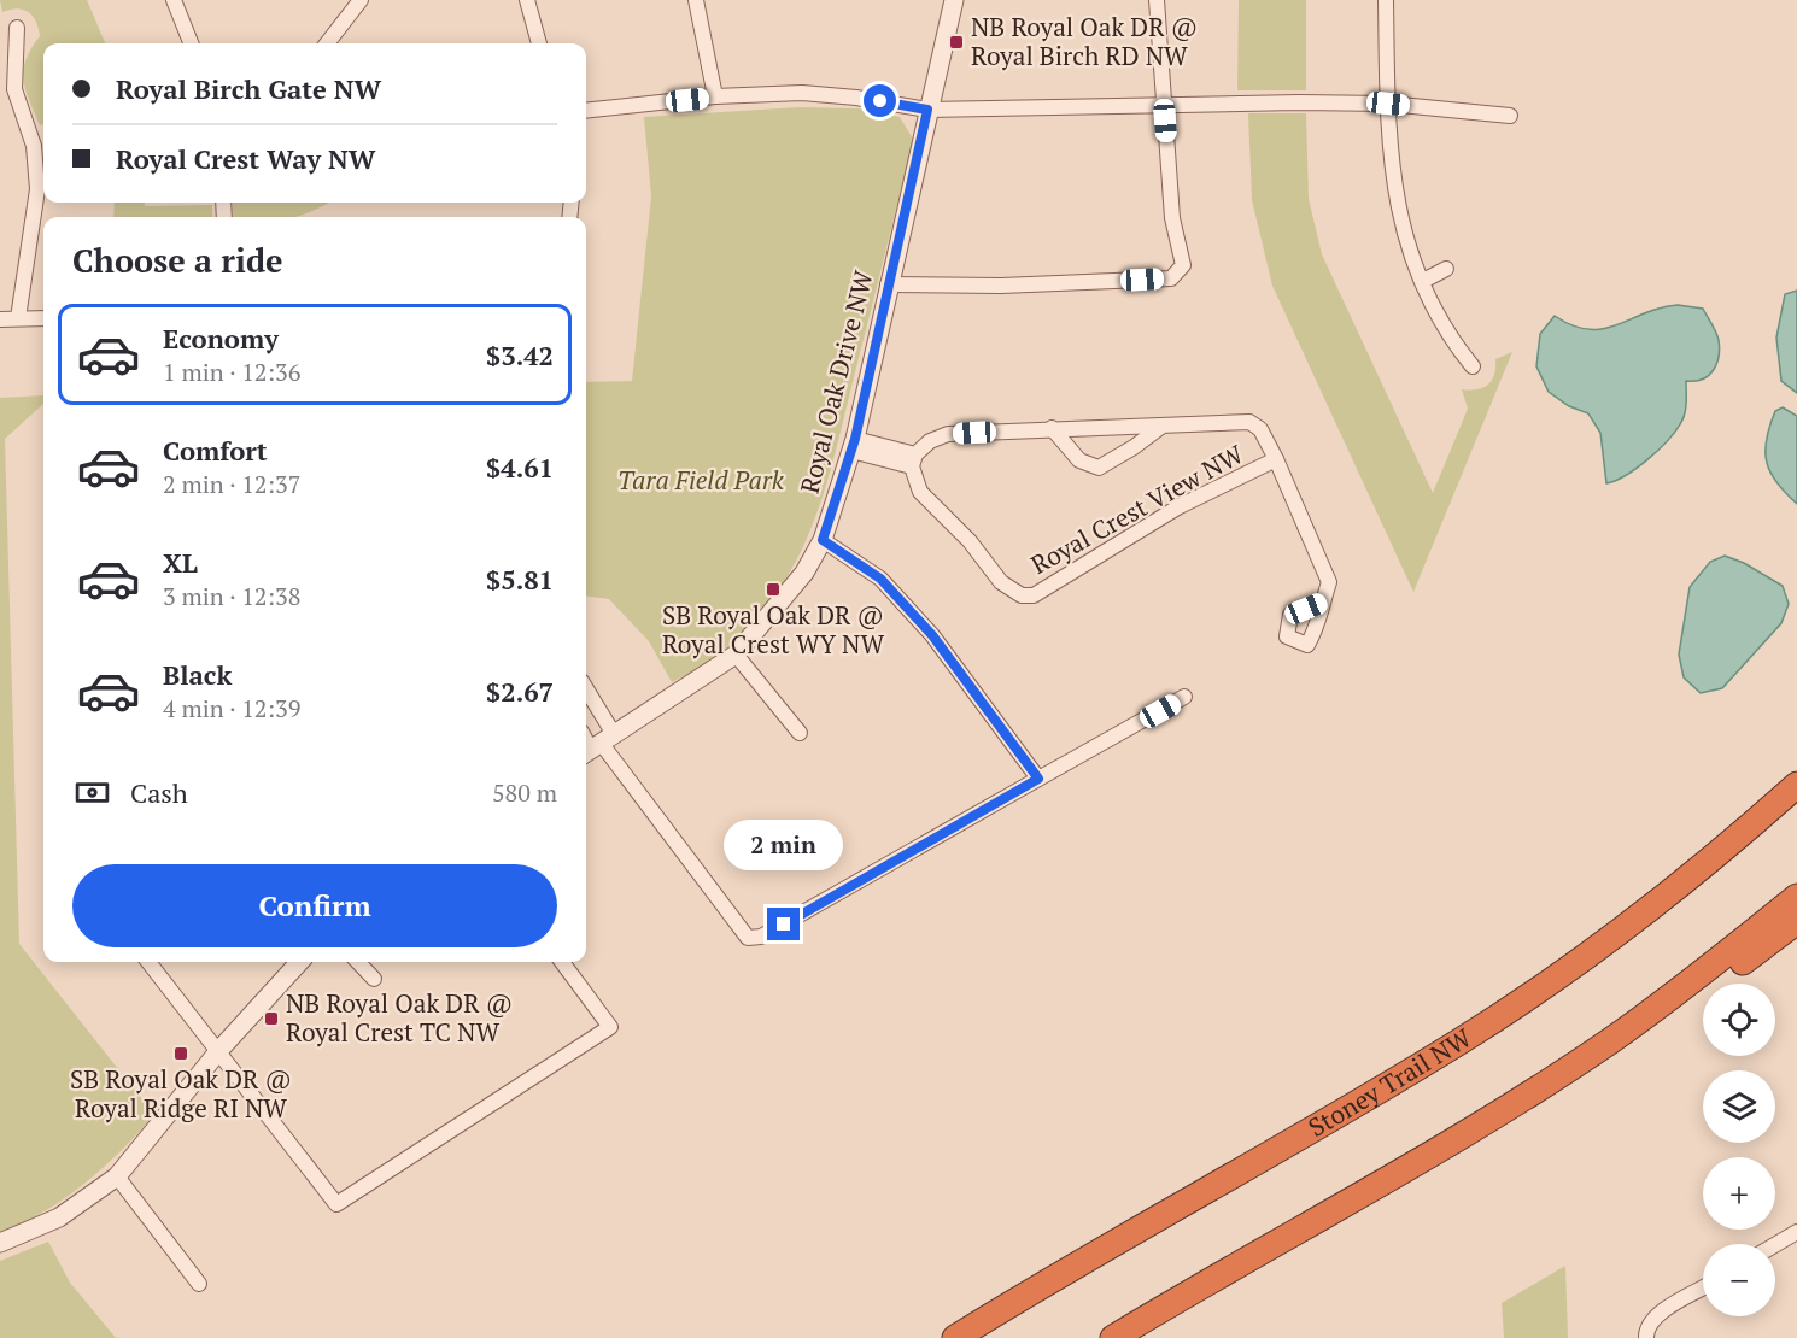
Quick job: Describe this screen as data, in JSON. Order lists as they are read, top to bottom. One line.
{"streets":{"highway":["Stoney Trail NW"],"street":["Royal Oak Drive NW","Royal Crest View NW"]},"parks":["Tara Field Park"],"places":{"transit":["NB Royal Oak DR @ Royal Birch RD NW","SB Royal Oak DR @ Royal Crest WY NW","NB Royal Oak DR @ Royal Crest TC NW","SB Royal Oak DR @ Royal Ridge RI NW"]},"page":{"banner":["Royal Birch Gate NW","Royal Crest Way NW"],"heading":"Choose a ride","list":[{"name":"Economy","note":"1 min · 12:36","value":"$3.42"},{"name":"Comfort","note":"2 min · 12:37","value":"$4.61"},{"name":"XL","note":"3 min · 12:38","value":"$5.81"},{"name":"Black","note":"4 min · 12:39","value":"$2.67"}],"pay":["Cash","580 m"],"bubble":"2 min","buttons":"Confirm","map_buttons":["+","−"]}}
